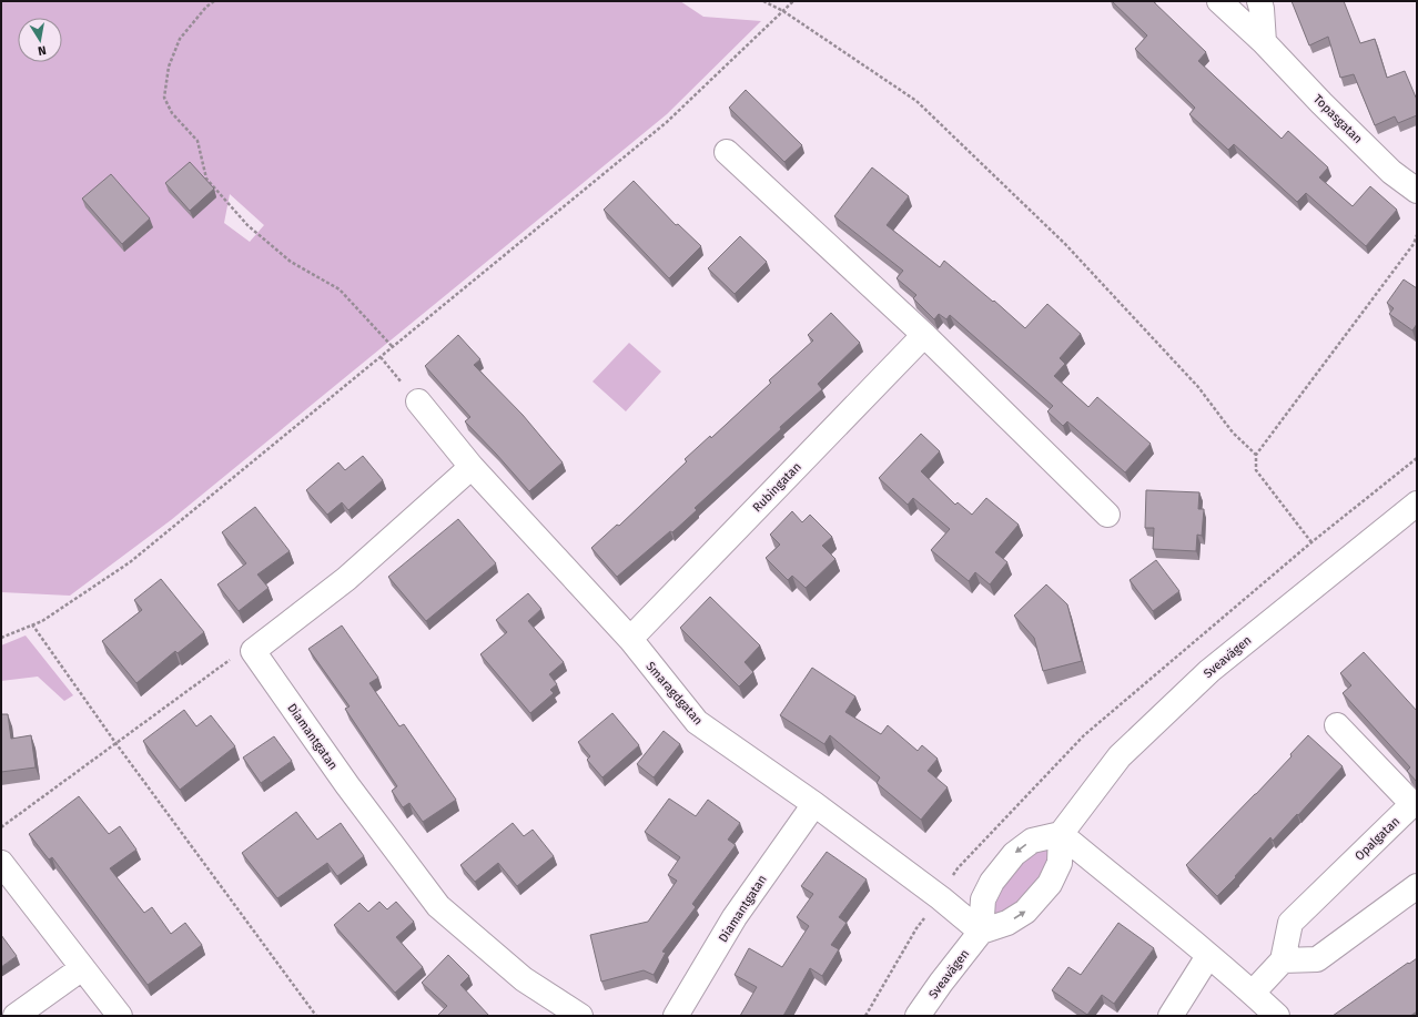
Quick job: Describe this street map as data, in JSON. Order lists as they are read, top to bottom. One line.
{"streets":{"street":["Topasgatan","Rubingatan","Sveavägen","Smaragdgatan","Diamantgatan","Opalgatan"]},"crossings":[["Rubingatan","Smaragdgatan"],["Sveavägen","Smaragdgatan"],["Smaragdgatan","Diamantgatan"]],"north":"bottom"}
